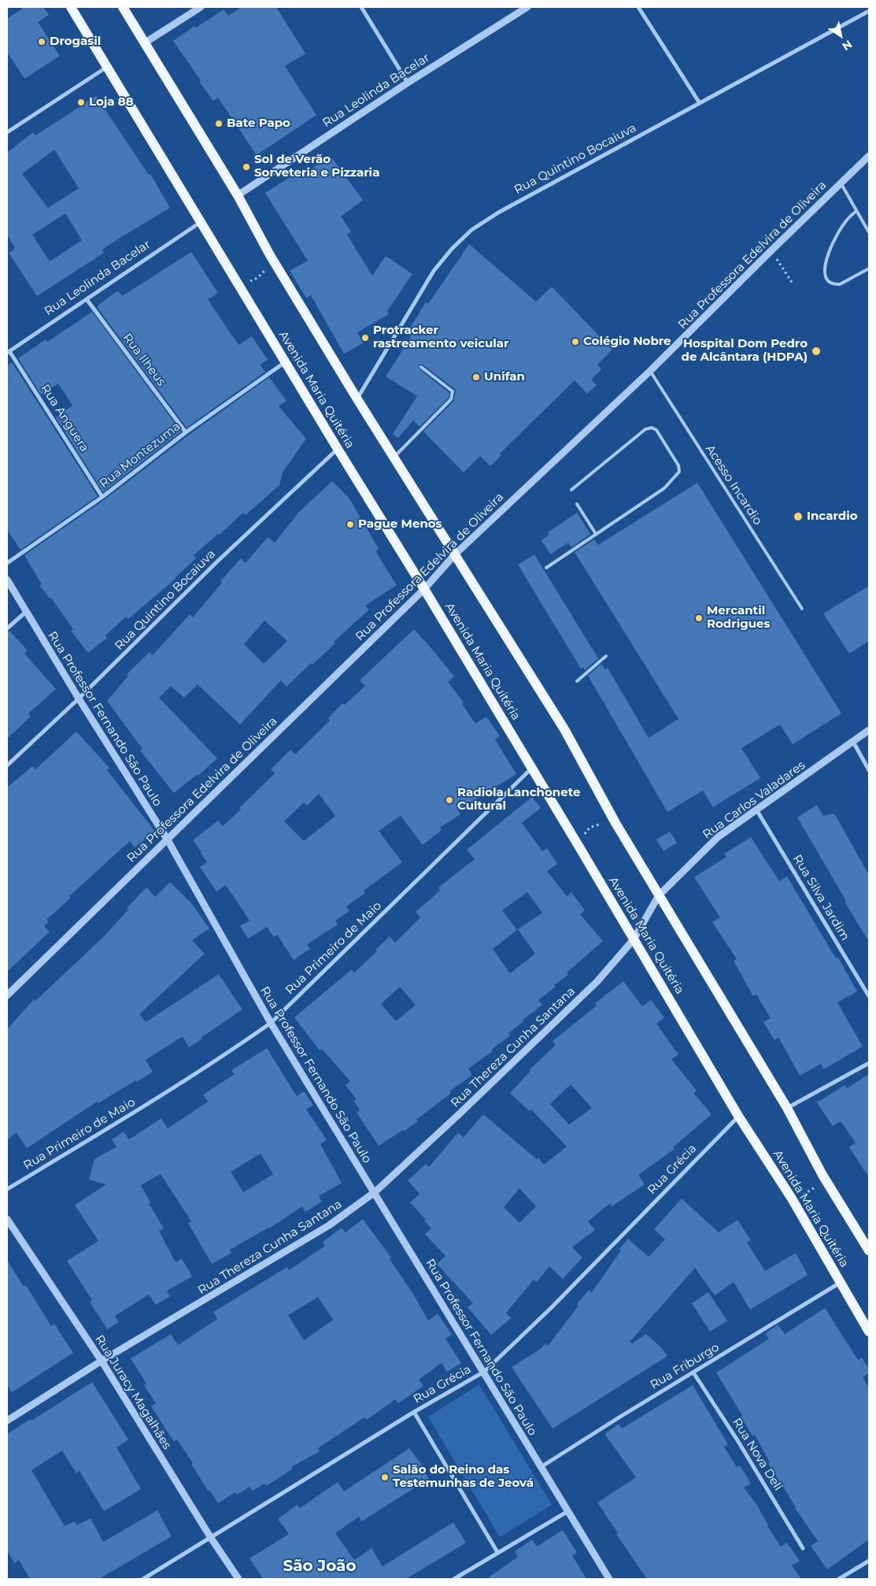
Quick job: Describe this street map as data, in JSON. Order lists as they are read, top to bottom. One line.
{"streets":{"main road":["Avenida Maria Quitéria"],"street":["Rua Leolinda Bacelar","Rua Quintino Bocaiuva","Rua Professora Edelvira de Oliveira","Rua Ilheus","Rua Anguera","Rua Montezuma","Rua Professor Fernando São Paulo","Rua Carlos Valadares","Rua Silva Jardim","Rua Primeiro de Maio","Rua Thereza Cunha Santana","Rua Grécia","Rua Friburgo","Rua Juracy Magalhães","Rua Nova Deli"],"lane":["Acesso Incardio"]},"crossings":[["Rua Leolinda Bacelar","Rua Ilheus"],["Rua Leolinda Bacelar","Avenida Maria Quitéria"],["Rua Leolinda Bacelar","Rua Anguera"],["Rua Quintino Bocaiuva","Avenida Maria Quitéria"],["Rua Quintino Bocaiuva","Rua Professor Fernando São Paulo"],["Rua Professora Edelvira de Oliveira","Avenida Maria Quitéria"],["Rua Professora Edelvira de Oliveira","Acesso Incardio"],["Rua Professora Edelvira de Oliveira","Rua Professor Fernando São Paulo"],["Rua Ilheus","Rua Montezuma"],["Avenida Maria Quitéria","Rua Montezuma"],["Avenida Maria Quitéria","Rua Carlos Valadares"],["Avenida Maria Quitéria","Rua Primeiro de Maio"],["Avenida Maria Quitéria","Rua Thereza Cunha Santana"],["Avenida Maria Quitéria","Rua Grécia"],["Avenida Maria Quitéria","Rua Friburgo"],["Rua Anguera","Rua Montezuma"],["Rua Professor Fernando São Paulo","Rua Primeiro de Maio"],["Rua Professor Fernando São Paulo","Rua Thereza Cunha Santana"],["Rua Professor Fernando São Paulo","Rua Grécia"],["Rua Professor Fernando São Paulo","Rua Friburgo"],["Rua Carlos Valadares","Rua Silva Jardim"],["Rua Carlos Valadares","Rua Thereza Cunha Santana"],["Rua Thereza Cunha Santana","Rua Juracy Magalhães"],["Rua Grécia","Rua Juracy Magalhães"],["Rua Friburgo","Rua Nova Deli"]],"districts":["São João"],"places":["Drogasil","Loja 88","Bate Papo","Sol de Verão Sorveteria e Pizzaria","Protracker rastreamento veicular","Colégio Nobre","Hospital Dom Pedro de Alcântara (HDPA)","Unifan","Incardio","Pague Menos","Mercantil Rodrigues","Radiola Lanchonete Cultural","Salão do Reino das Testemunhas de Jeová"],"north":"bottom right"}
